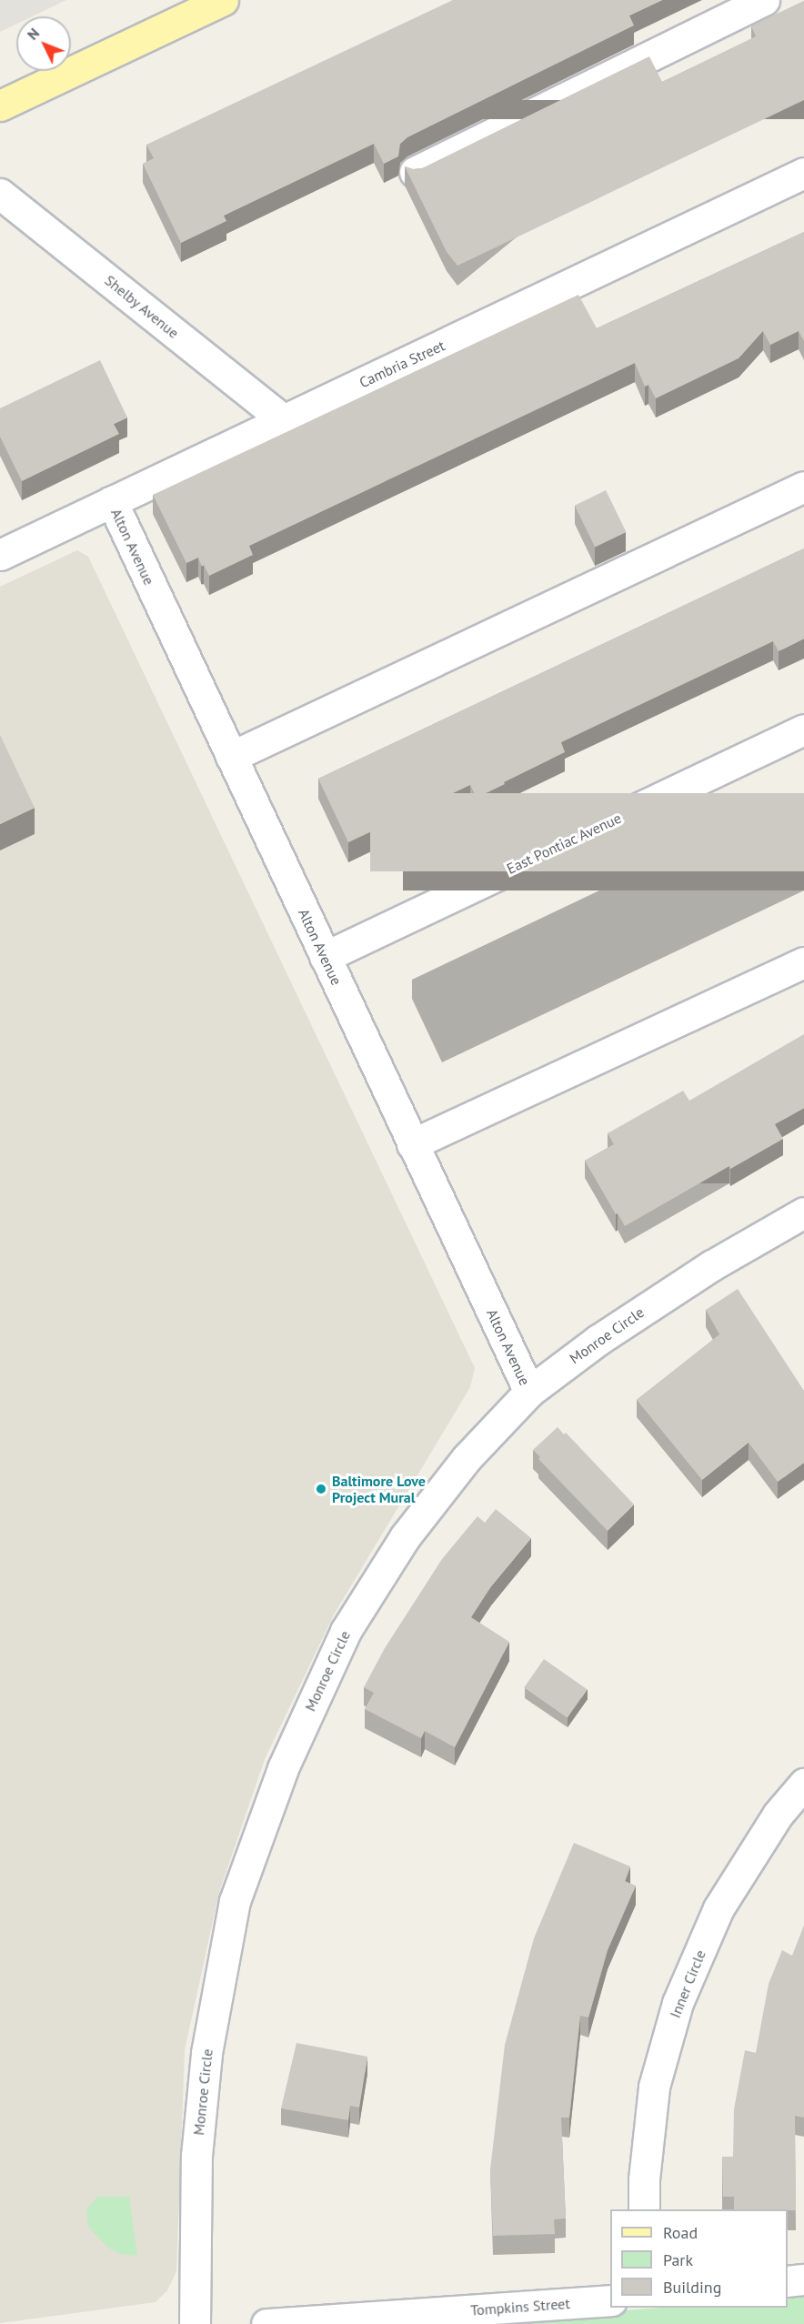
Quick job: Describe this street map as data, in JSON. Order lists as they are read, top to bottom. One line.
{"streets":{"street":["Shelby Avenue","Cambria Street","Alton Avenue","East Pontiac Avenue","Monroe Circle","Inner Circle","Tompkins Street"]},"crossings":[["Shelby Avenue","Cambria Street"],["Cambria Street","Alton Avenue"],["Alton Avenue","East Pontiac Avenue"],["Alton Avenue","Monroe Circle"]],"places":["Baltimore Love Project Mural"],"legend":["Road","Park","Building"],"north":"top left"}
